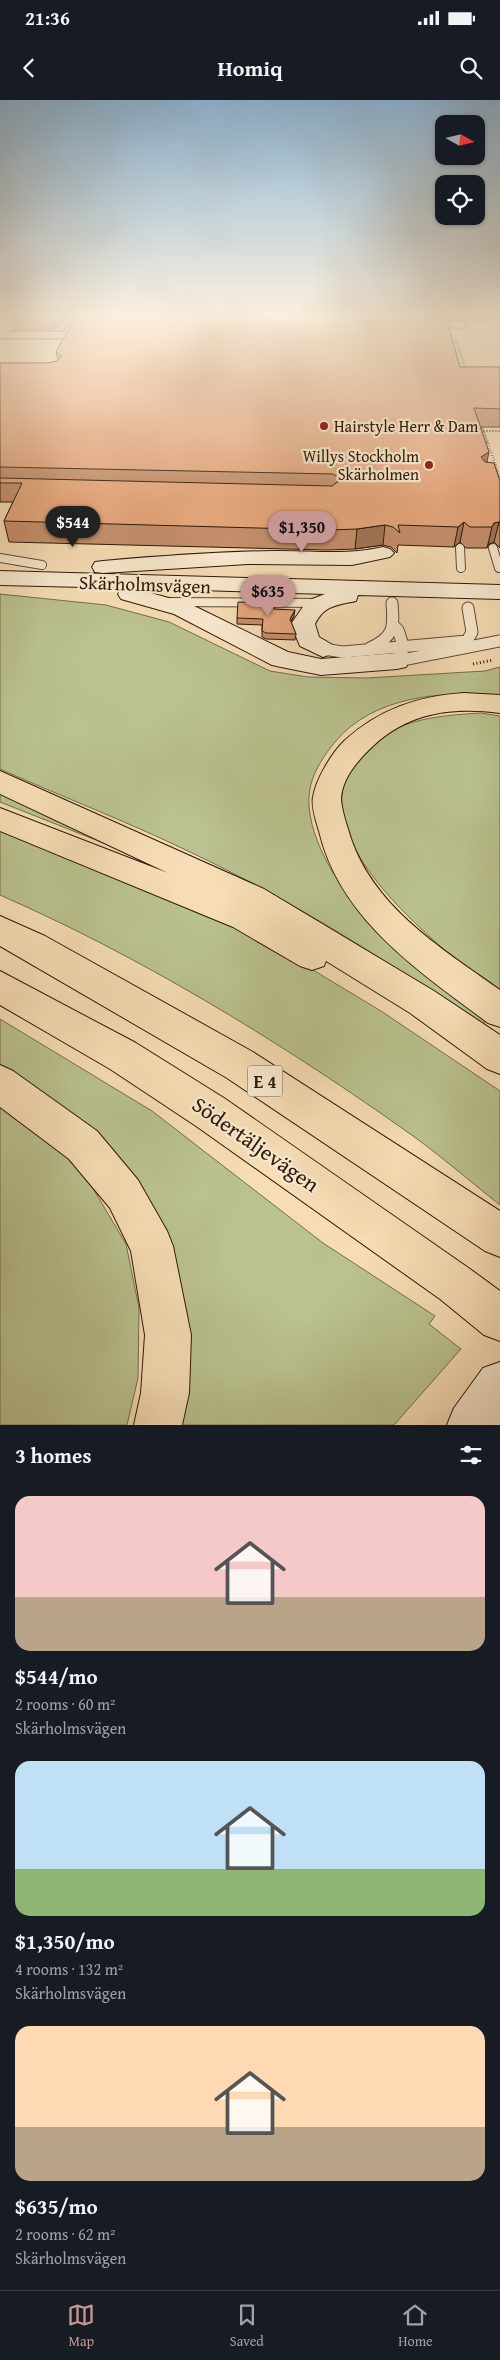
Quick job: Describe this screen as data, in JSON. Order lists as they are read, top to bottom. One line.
{"streets":{"highway":["E 4","Södertäljevägen"],"main road":["Skärholmsvägen"]},"places":["Hairstyle Herr & Dam","Willys Stockholm Skärholmen"],"north":"right","page":{"status":"21:36","header":"Homiq","price":["$544","$1,350","$635"],"heading":"3 homes","list":[{"name":"$544/mo","note":"2 rooms · 60 m² · Skärholmsvägen"},{"name":"$1,350/mo","note":"4 rooms · 132 m² · Skärholmsvägen"},{"name":"$635/mo","note":"2 rooms · 62 m² · Skärholmsvägen"}],"tabs":["Map","Saved","Home"]}}
